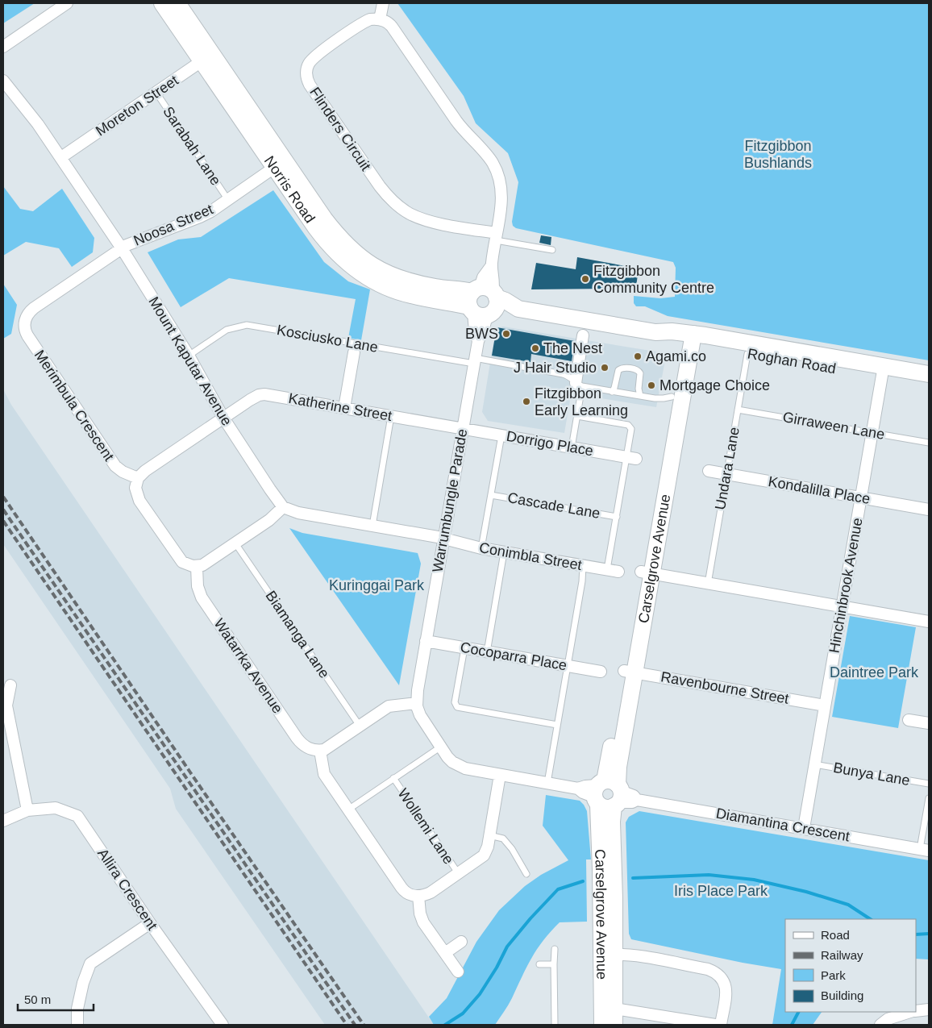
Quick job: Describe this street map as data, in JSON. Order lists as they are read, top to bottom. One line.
{"streets":{"main road":["Norris Road","Roghan Road","Carselgrove Avenue"],"street":["Moreton Street","Flinders Circuit","Noosa Street","Mount Kaputar Avenue","Merimbula Crescent","Katherine Street","Dorrigo Place","Kondalilla Place","Warrumbungle Parade","Conimbla Street","Hinchinbrook Avenue","Cocoparra Place","Watarrka Avenue","Ravenbourne Street","Diamantina Crescent","Allira Crescent"],"lane":["Sarabah Lane","Kosciusko Lane","Girraween Lane","Undara Lane","Cascade Lane","Biamanga Lane","Bunya Lane","Wollemi Lane"]},"crossings":[["Moreton Street","Sarabah Lane"],["Moreton Street","Norris Road"],["Moreton Street","Mount Kaputar Avenue"],["Sarabah Lane","Noosa Street"],["Norris Road","Noosa Street"],["Norris Road","Roghan Road"],["Norris Road","Warrumbungle Parade"],["Noosa Street","Mount Kaputar Avenue"],["Noosa Street","Merimbula Crescent"],["Kosciusko Lane","Mount Kaputar Avenue"],["Kosciusko Lane","Warrumbungle Parade"],["Mount Kaputar Avenue","Merimbula Crescent"],["Mount Kaputar Avenue","Katherine Street"],["Roghan Road","Undara Lane"],["Roghan Road","Warrumbungle Parade"],["Roghan Road","Carselgrove Avenue"],["Roghan Road","Hinchinbrook Avenue"],["Merimbula Crescent","Katherine Street"],["Katherine Street","Dorrigo Place"],["Katherine Street","Warrumbungle Parade"],["Girraween Lane","Undara Lane"],["Girraween Lane","Hinchinbrook Avenue"],["Dorrigo Place","Warrumbungle Parade"],["Undara Lane","Kondalilla Place"],["Kondalilla Place","Hinchinbrook Avenue"],["Warrumbungle Parade","Conimbla Street"],["Warrumbungle Parade","Carselgrove Avenue"],["Warrumbungle Parade","Cocoparra Place"],["Warrumbungle Parade","Diamantina Crescent"],["Carselgrove Avenue","Ravenbourne Street"],["Carselgrove Avenue","Diamantina Crescent"],["Hinchinbrook Avenue","Ravenbourne Street"],["Hinchinbrook Avenue","Bunya Lane"],["Hinchinbrook Avenue","Diamantina Crescent"]],"parks":["Fitzgibbon Bushlands","Kuringgai Park","Daintree Park","Iris Place Park"],"places":["Fitzgibbon Community Centre","BWS","The Nest","Agami.co","J Hair Studio","Mortgage Choice","Fitzgibbon Early Learning"],"legend":["Road","Railway","Park","Building"],"scale_bar":"50 m"}
